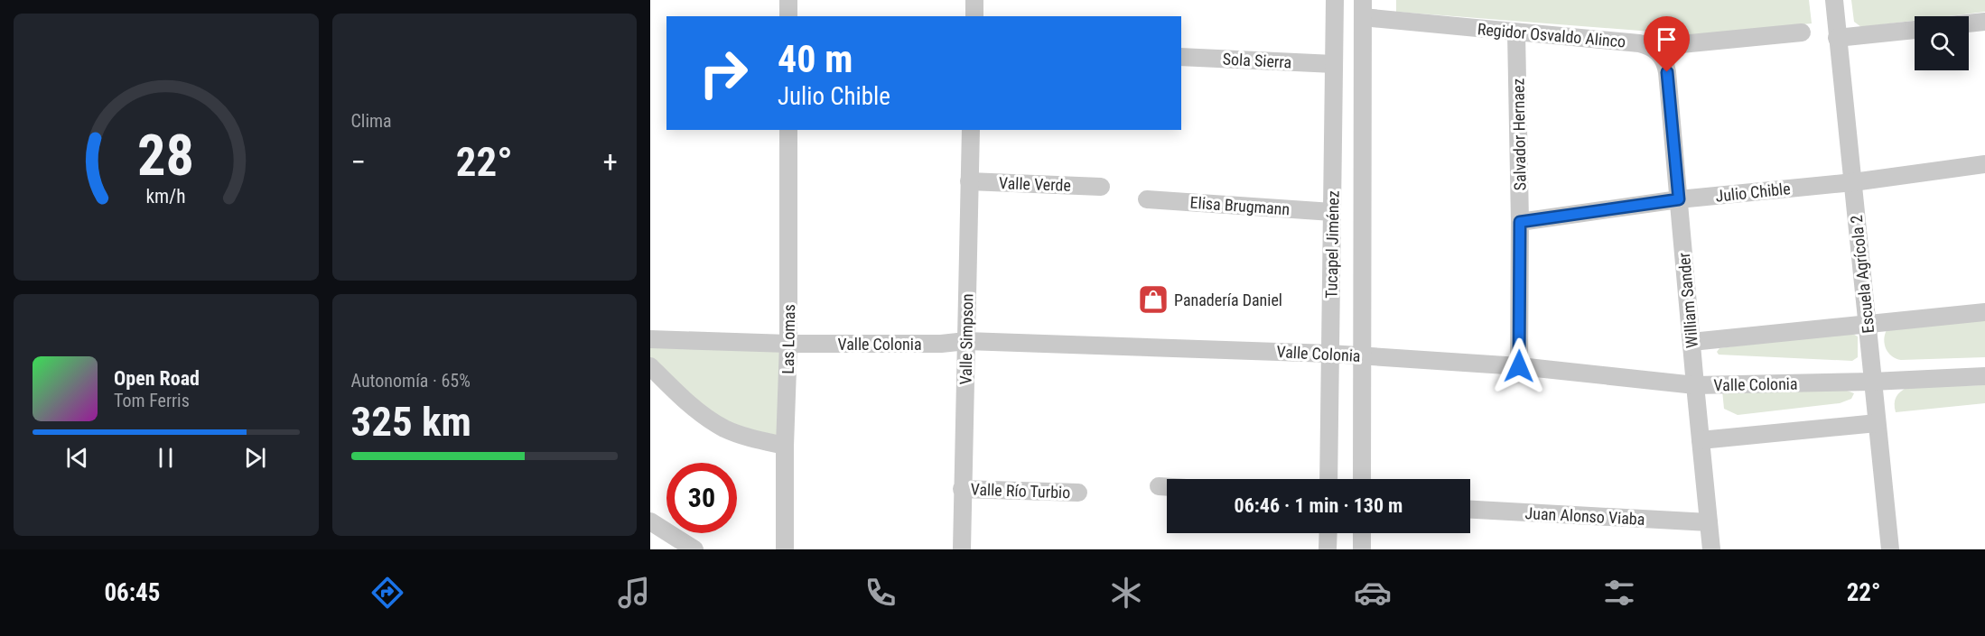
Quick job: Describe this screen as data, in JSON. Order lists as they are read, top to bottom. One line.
{"streets":{"street":["Regidor Osvaldo Alinco","Sola Sierra","Salvador Hernaez","Valle Verde","Julio Chible","Elisa Brugmann","Tucapel Jiménez","Escuela Agrícola 2","William Sander","Las Lomas","Valle Simpson","Valle Colonia","Valle Río Turbio","Juan Alonso Viaba"]},"crossings":[["Regidor Osvaldo Alinco","Salvador Hernaez"],["Regidor Osvaldo Alinco","Tucapel Jiménez"],["Regidor Osvaldo Alinco","William Sander"],["Sola Sierra","Tucapel Jiménez"],["Salvador Hernaez","Julio Chible"],["Salvador Hernaez","Valle Colonia"],["Valle Verde","Valle Simpson"],["Julio Chible","Escuela Agrícola 2"],["Julio Chible","William Sander"],["Elisa Brugmann","Tucapel Jiménez"],["Tucapel Jiménez","Valle Colonia"],["Escuela Agrícola 2","Valle Colonia"],["William Sander","Valle Colonia"],["William Sander","Juan Alonso Viaba"],["Las Lomas","Valle Colonia"],["Valle Simpson","Valle Colonia"],["Valle Simpson","Valle Río Turbio"]],"places":{"shop":["Panadería Daniel"]},"page":{"tile":["Clima",["Autonomía · 65%","325 km"]],"turn":["40 m","Julio Chible"],"heat":["−","22°","+"],"song":["Open Road","Tom Ferris"],"limit":"30","trip":"06:46 · 1 min · 130 m","tabs":["06:45","22°"],"gauge":["28","km/h"]}}
